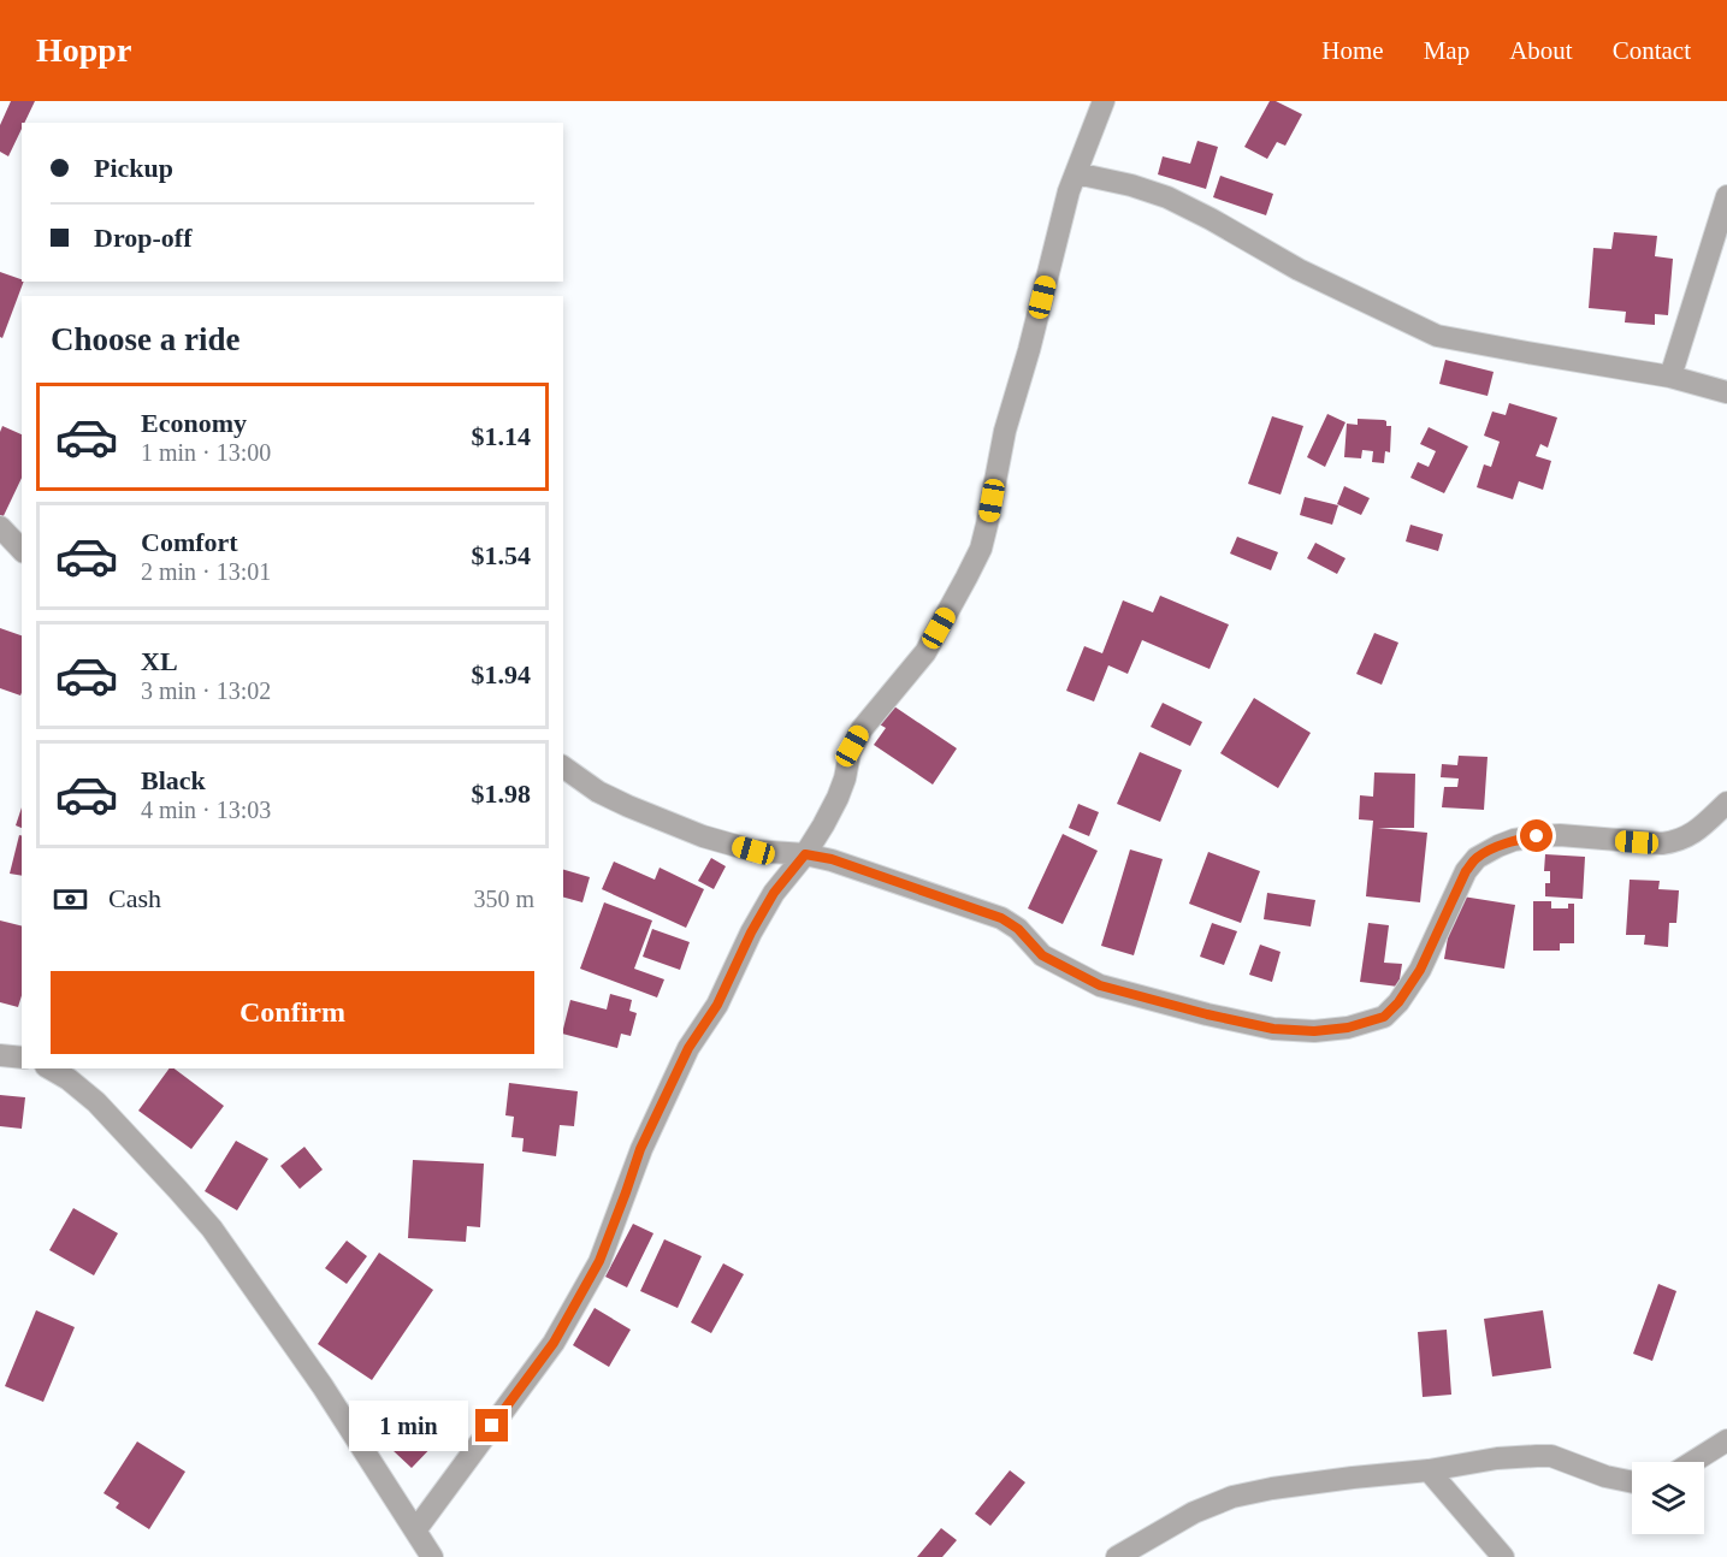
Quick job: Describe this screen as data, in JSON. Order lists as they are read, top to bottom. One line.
{"page":{"header":"Hoppr","nav":["Home","Map","About","Contact"],"banner":["Pickup","Drop-off"],"heading":"Choose a ride","list":[{"name":"Economy","note":"1 min · 13:00","value":"$1.14"},{"name":"Comfort","note":"2 min · 13:01","value":"$1.54"},{"name":"XL","note":"3 min · 13:02","value":"$1.94"},{"name":"Black","note":"4 min · 13:03","value":"$1.98"}],"pay":["Cash","350 m"],"buttons":"Confirm","bubble":"1 min"}}
